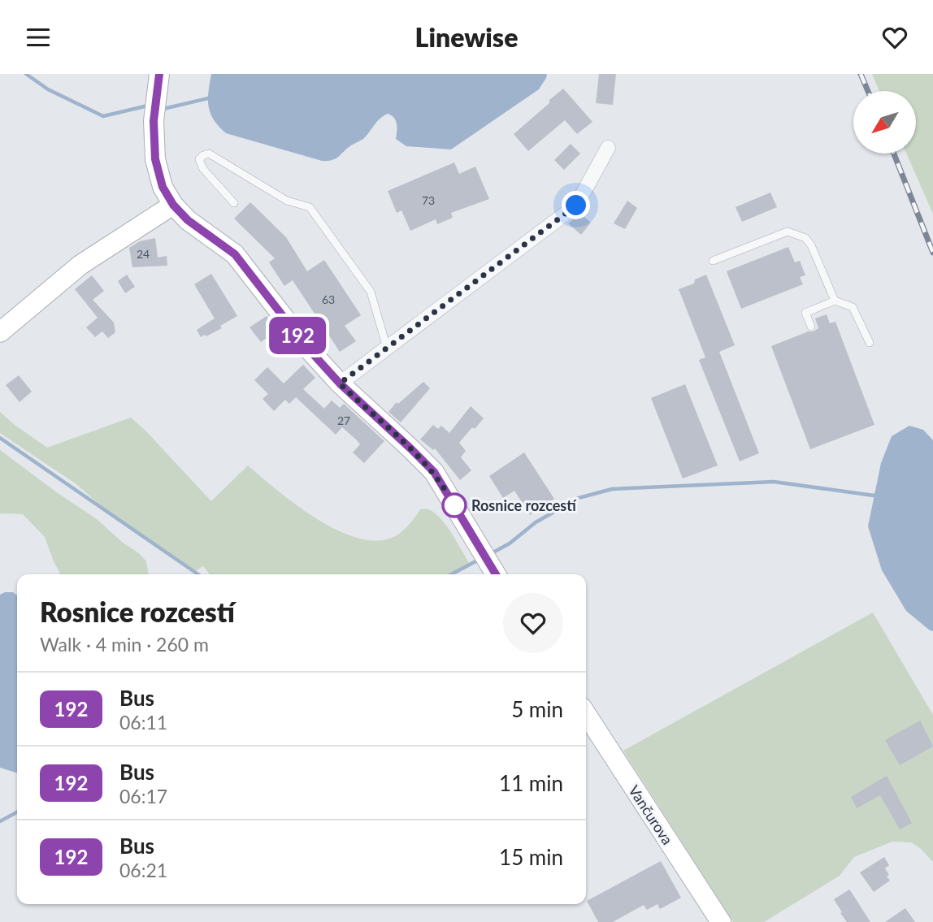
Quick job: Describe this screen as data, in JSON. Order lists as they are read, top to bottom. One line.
{"streets":{"street":["Vančurova"]},"places":["Rosnice rozcestí"],"lines":["bus line 192"],"house_numbers":["73","24","63","27"],"north":"bottom left","page":{"header":"Linewise","on_map":"192","heading":["Rosnice rozcestí","Walk · 4 min · 260 m"],"list":[{"mark":"192","name":"Bus","note":"06:11","value":"5 min"},{"mark":"192","name":"Bus","note":"06:17","value":"11 min"},{"mark":"192","name":"Bus","note":"06:21","value":"15 min"}]}}
